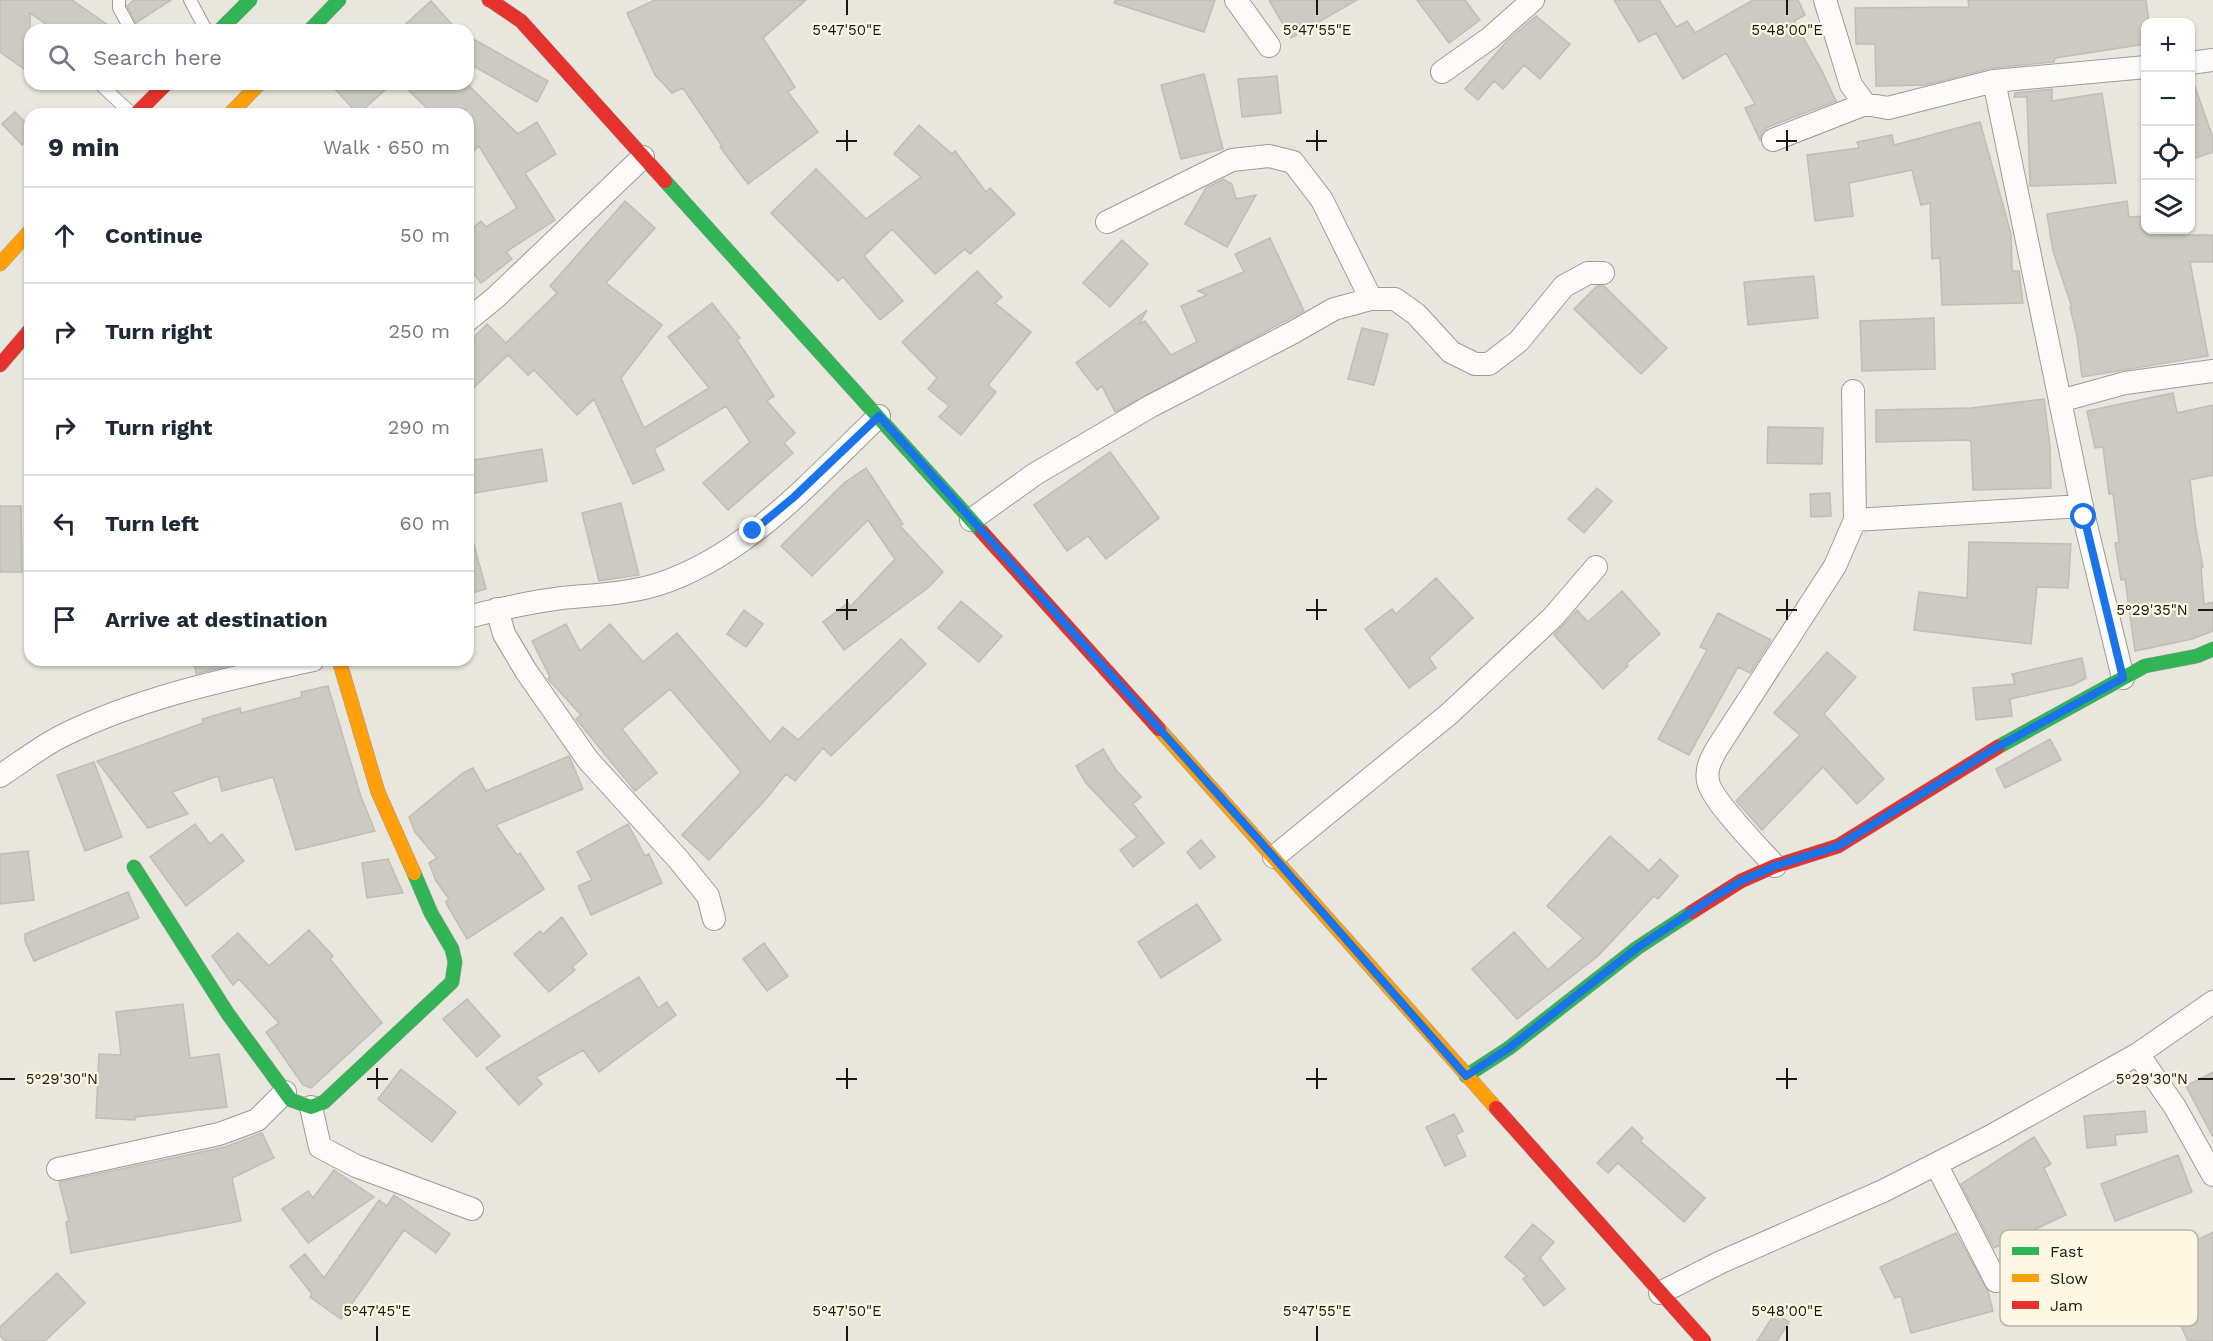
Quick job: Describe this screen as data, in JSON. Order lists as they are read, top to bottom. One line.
{"legend":["Fast","Slow","Jam"],"page":{"map_buttons":["+","−"],"search":"Search here","heading":["9 min","Walk · 650 m"],"list":[["Continue","50 m"],["Turn right","250 m"],["Turn right","290 m"],["Turn left","60 m"],"Arrive at destination"]},"coordinates":["5°47'50\"E","5°47'55\"E","5°48'00\"E","5°29'35\"N","5°29'30\"N","5°47'45\"E"]}
